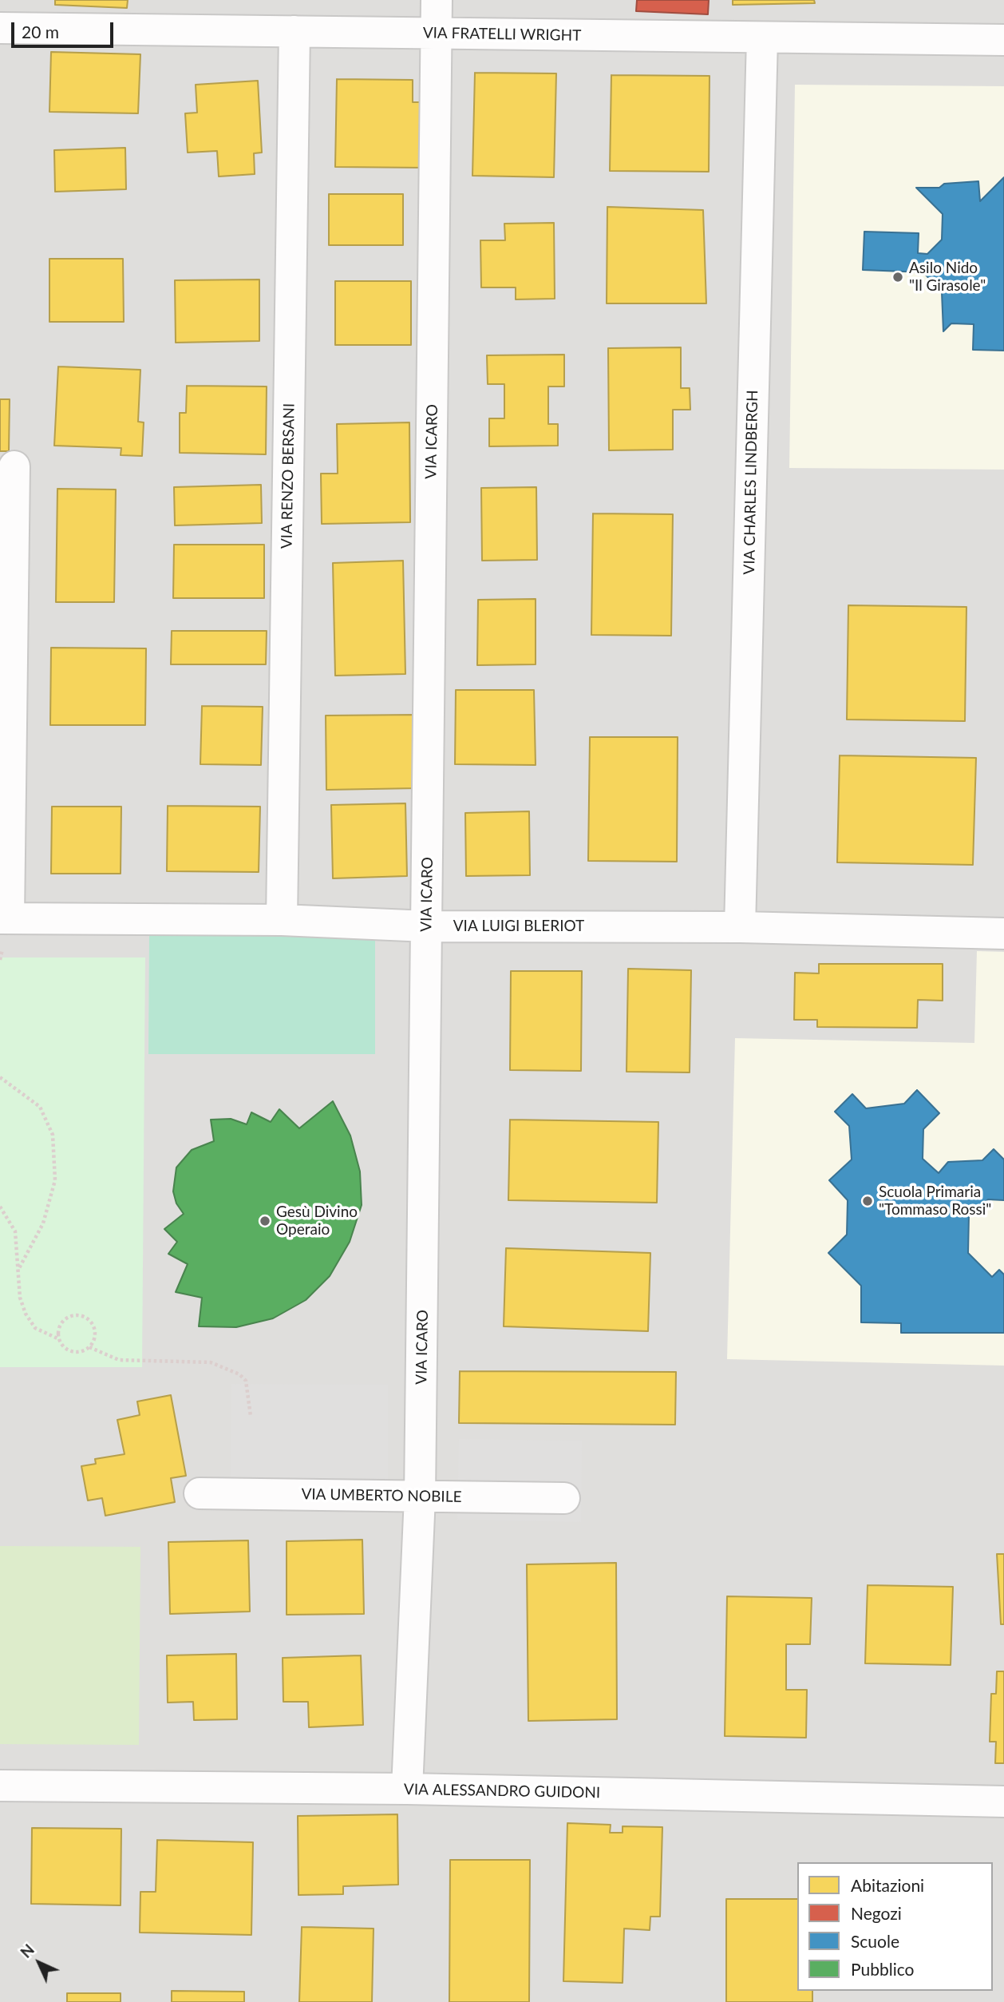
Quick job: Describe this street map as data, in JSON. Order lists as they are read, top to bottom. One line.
{"streets":{"street":["VIA FRATELLI WRIGHT","VIA ICARO","VIA RENZO BERSANI","VIA CHARLES LINDBERGH","VIA LUIGI BLERIOT","VIA UMBERTO NOBILE","VIA ALESSANDRO GUIDONI"]},"crossings":[["VIA FRATELLI WRIGHT","VIA ICARO"],["VIA FRATELLI WRIGHT","VIA RENZO BERSANI"],["VIA FRATELLI WRIGHT","VIA CHARLES LINDBERGH"],["VIA ICARO","VIA LUIGI BLERIOT"],["VIA ICARO","VIA UMBERTO NOBILE"],["VIA ICARO","VIA ALESSANDRO GUIDONI"],["VIA RENZO BERSANI","VIA LUIGI BLERIOT"],["VIA CHARLES LINDBERGH","VIA LUIGI BLERIOT"]],"places":["Asilo Nido \"Il Girasole\"","Scuola Primaria \"Tommaso Rossi\"","Gesù Divino Operaio"],"legend":["Abitazioni","Negozi","Scuole","Pubblico"],"scale_bar":"20 m","north":"top left"}
